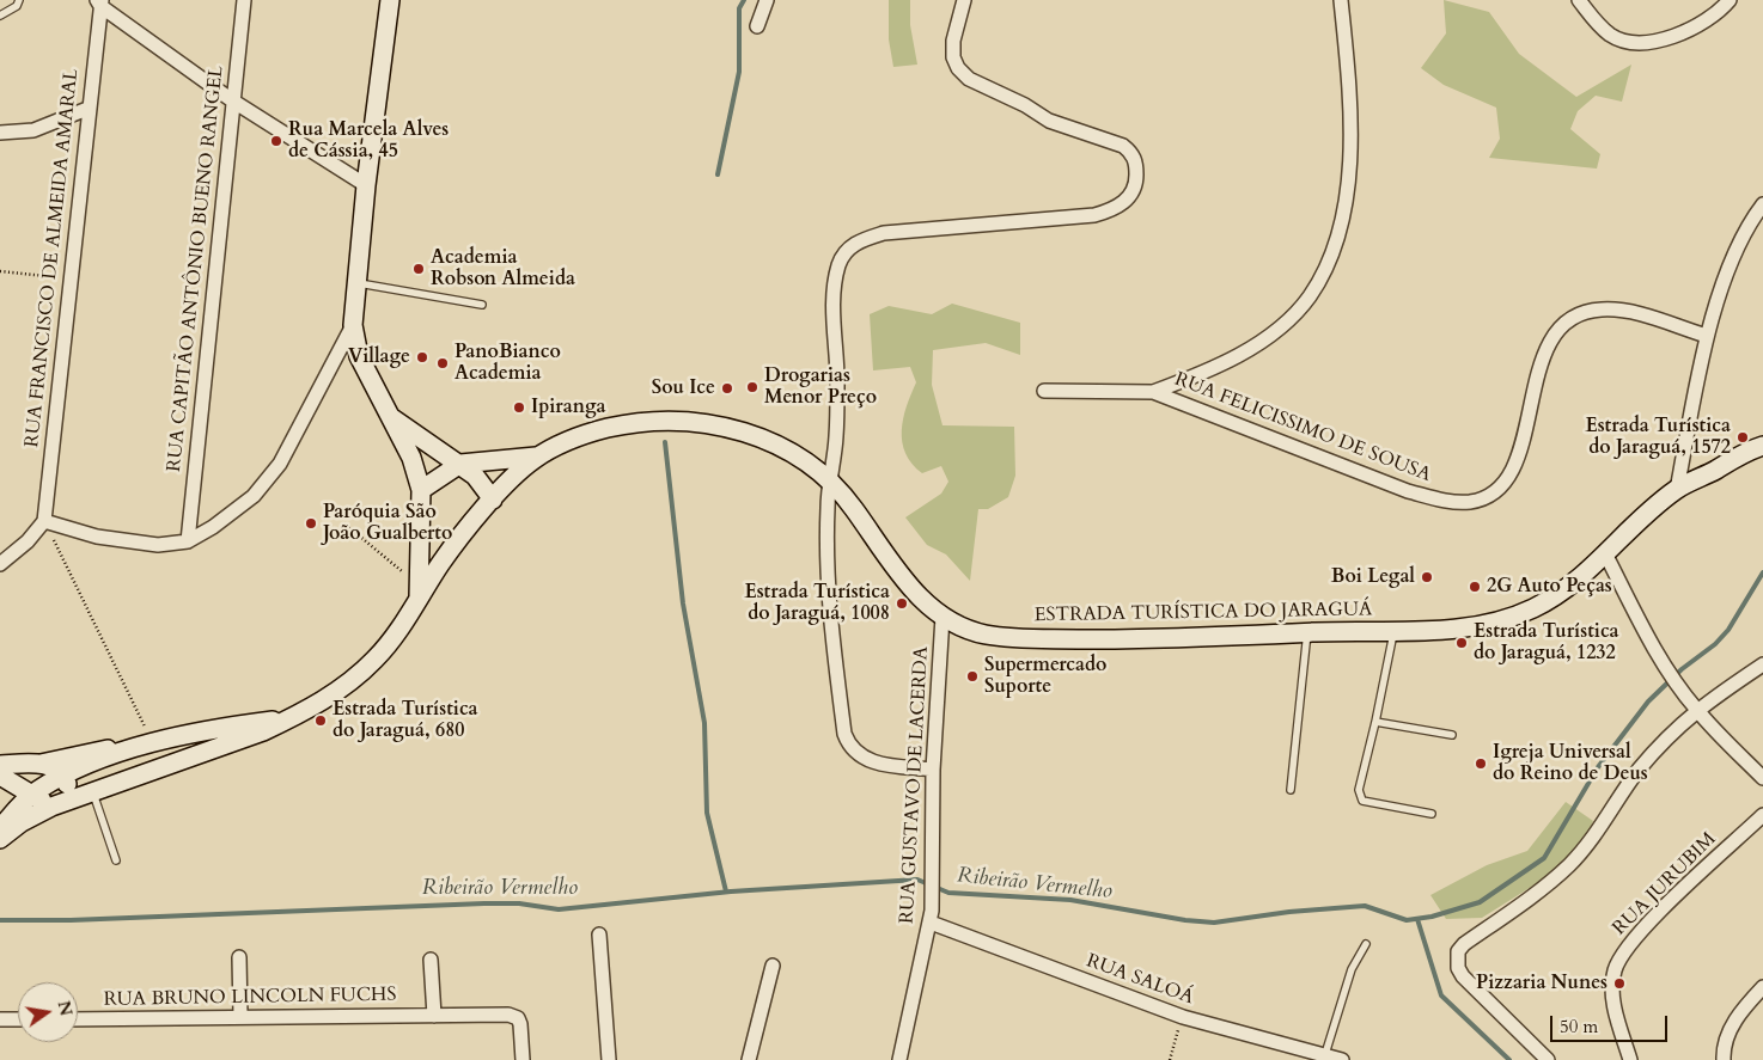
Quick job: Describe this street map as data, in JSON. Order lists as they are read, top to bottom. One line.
{"streets":{"main road":["ESTRADA TURÍSTICA DO JARAGUÁ"],"street":["RUA FRANCISCO DE ALMEIDA AMARAL","RUA CAPITÃO ANTÔNIO BUENO RANGEL","RUA FELICISSIMO DE SOUSA","RUA GUSTAVO DE LACERDA","RUA JURUBIM","RUA SALOÁ","RUA BRUNO LINCOLN FUCHS"]},"crossings":[["ESTRADA TURÍSTICA DO JARAGUÁ","RUA GUSTAVO DE LACERDA"],["RUA GUSTAVO DE LACERDA","RUA SALOÁ"]],"water":["Ribeirão Vermelho"],"places":["Rua Marcela Alves de Cássia, 45","Academia Robson Almeida","Village","PanoBianco Academia","Drogarias Menor Preço","Sou Ice","Ipiranga","Estrada Turística do Jaraguá, 1572","Paróquia São João Gualberto","Boi Legal","2G Auto Peças","Estrada Turística do Jaraguá, 1008","Estrada Turística do Jaraguá, 1232","Supermercado Suporte","Estrada Turística do Jaraguá, 680","Igreja Universal do Reino de Deus","Pizzaria Nunes"],"scale_bar":"50 m","north":"right"}
